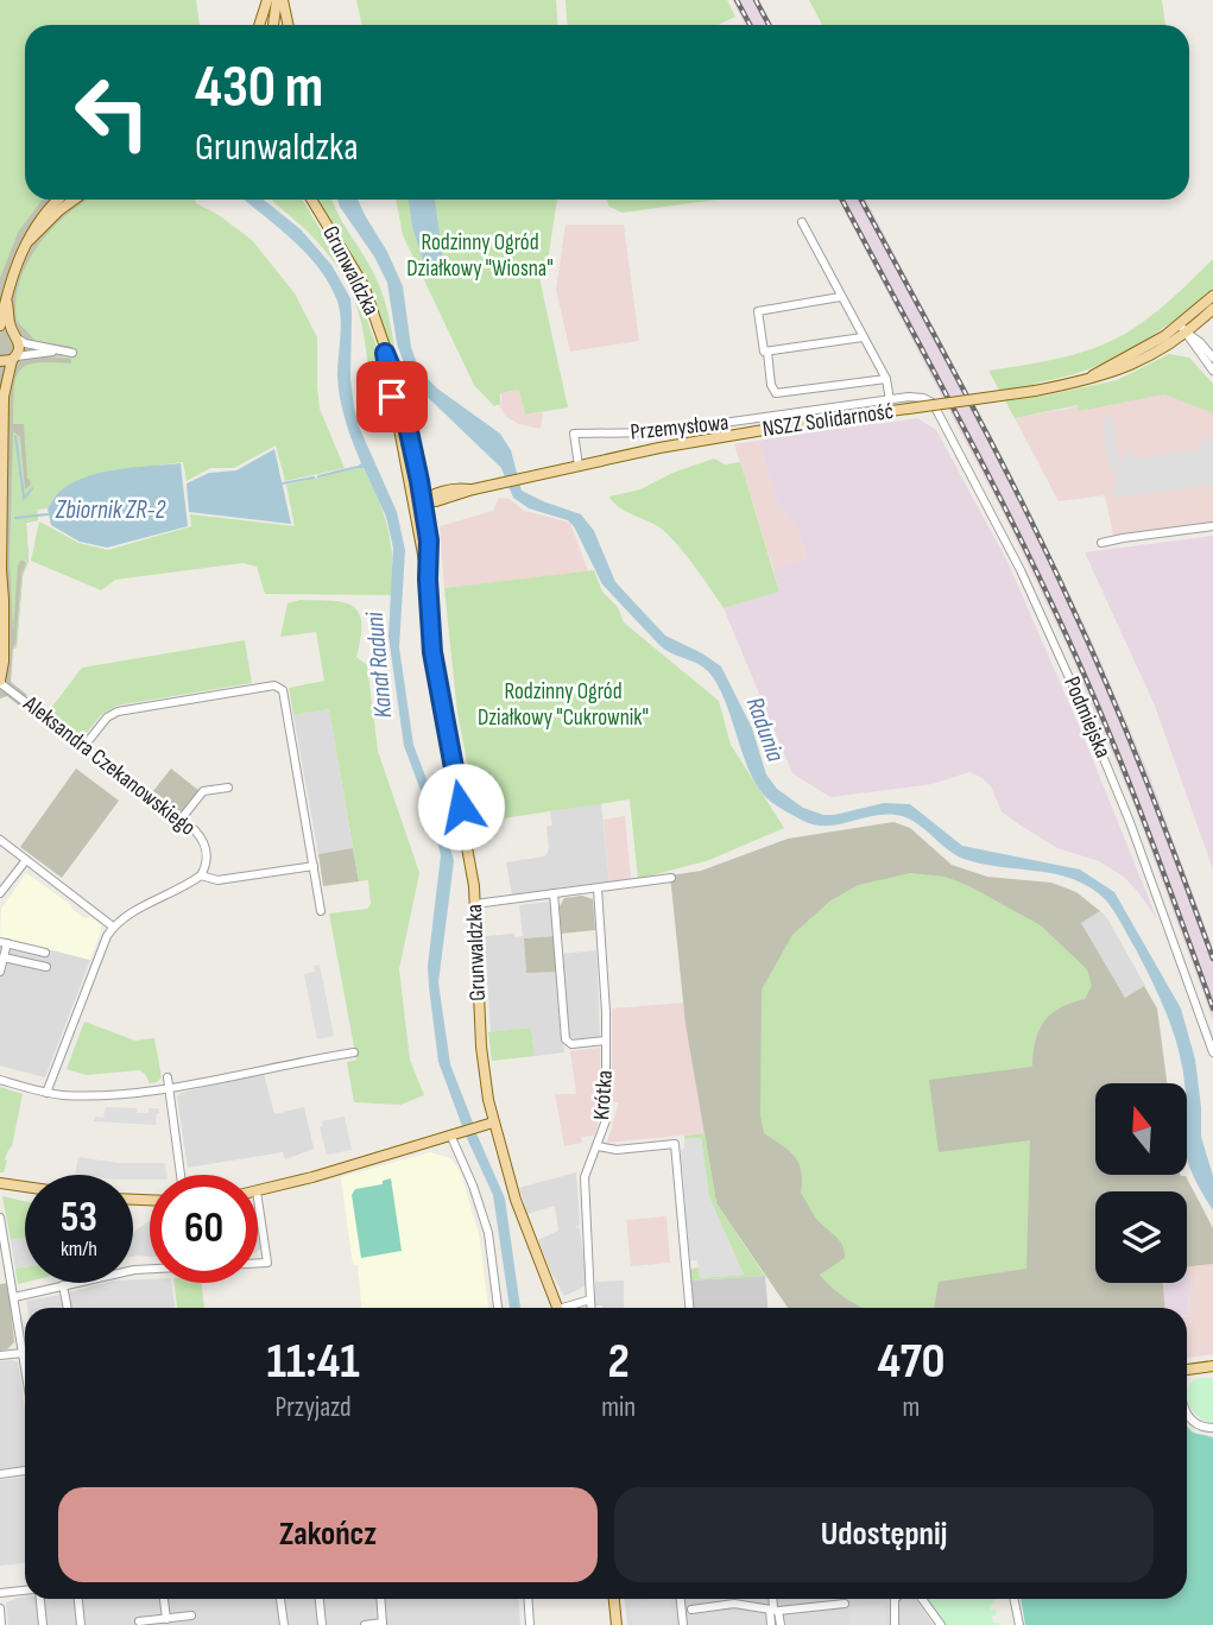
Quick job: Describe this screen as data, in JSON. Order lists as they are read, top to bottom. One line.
{"streets":{"main road":["Grunwaldzka","NSZZ Solidarność"],"street":["Przemysłowa","Podmiejska","Aleksandra Czekanowskiego","Krótka"]},"crossings":[["NSZZ Solidarność","Przemysłowa"],["Przemysłowa","Podmiejska"]],"water":["Zbiornik ZR-2","Kanał Raduni","Radunia"],"parks":["Rodzinny Ogród Działkowy \"Wiosna\"","Rodzinny Ogród Działkowy \"Cukrownik\""],"north":"top","page":{"turn":["430 m","Grunwaldzka"],"speed":"53 km/h","limit":"60","eta":["11:41","Przyjazd","2","min","470","m"],"buttons":["Zakończ","Udostępnij"]}}
